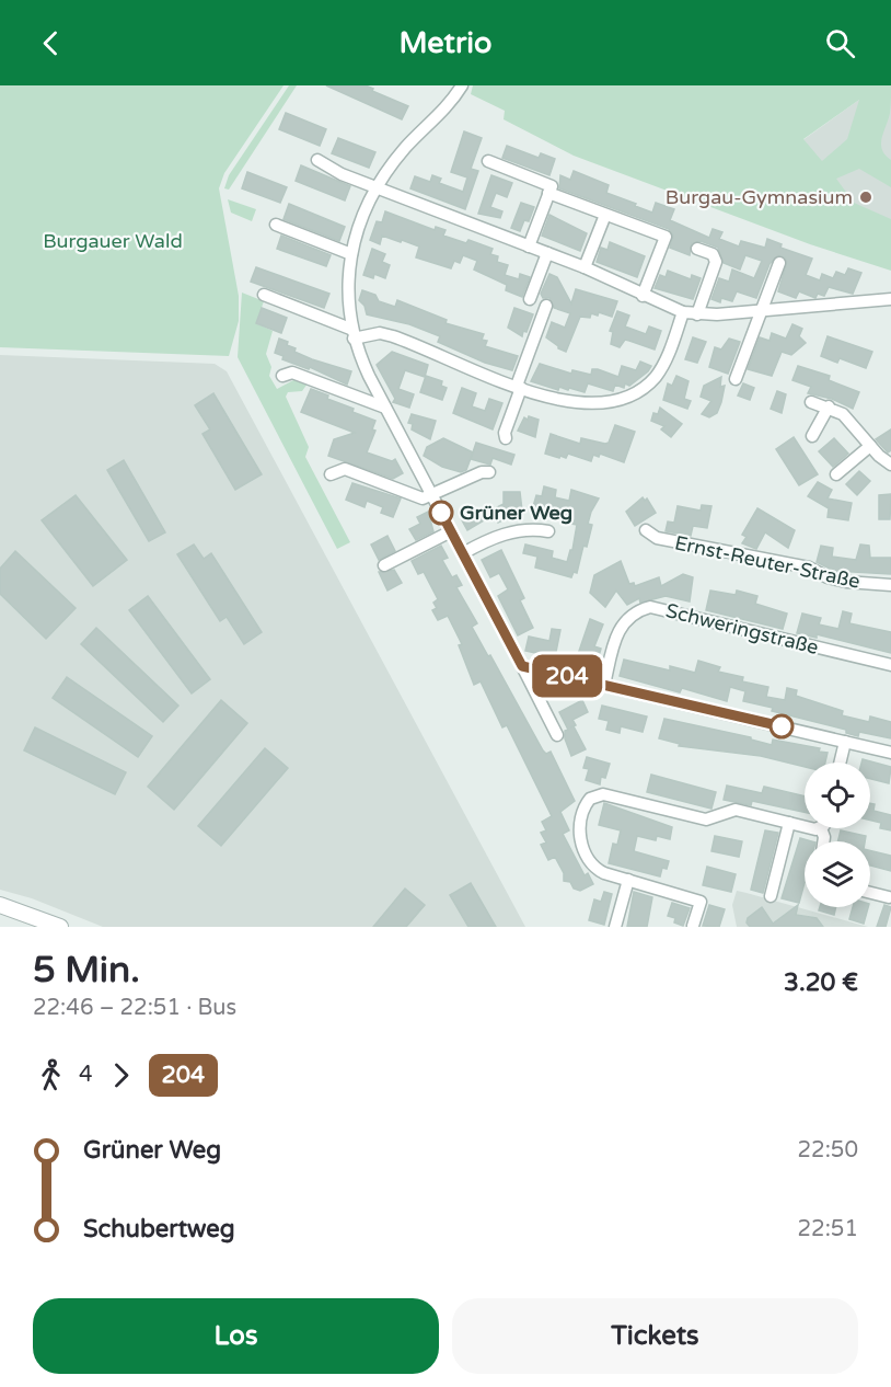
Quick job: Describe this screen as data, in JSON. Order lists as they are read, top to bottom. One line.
{"streets":{"street":["Ernst-Reuter-Straße","Schweringstraße"]},"parks":["Burgauer Wald"],"places":["Burgau-Gymnasium","Grüner Weg"],"lines":["bus line 204"],"page":{"header":"Metrio","on_map":"204","heading":["5 Min.","22:46 – 22:51 · Bus","3.20 €"],"legs":["4","204"],"list":[{"name":"Grüner Weg","value":"22:50"},{"name":"Schubertweg","value":"22:51"}],"buttons":["Los","Tickets"]}}
